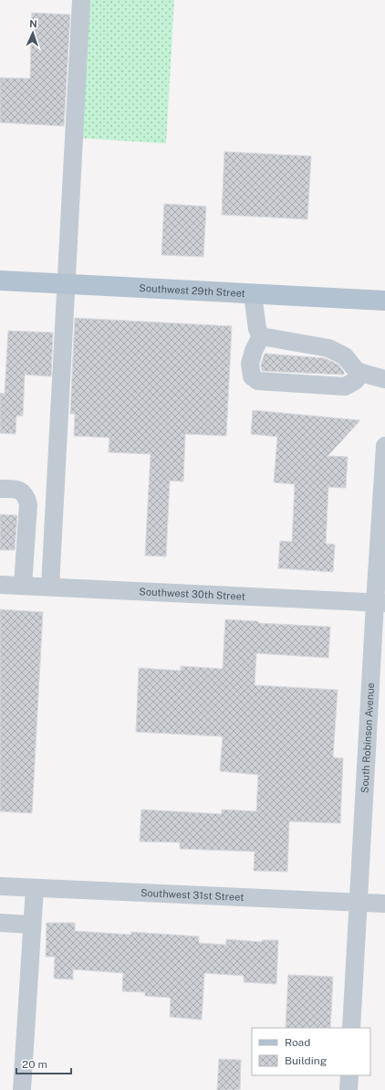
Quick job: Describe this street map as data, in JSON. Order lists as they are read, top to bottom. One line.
{"streets":{"main road":["Southwest 29th Street"],"street":["Southwest 30th Street","South Robinson Avenue","Southwest 31st Street"]},"crossings":[["Southwest 30th Street","South Robinson Avenue"],["South Robinson Avenue","Southwest 31st Street"]],"legend":["Road","Building"],"scale_bar":"20 m","north":"top"}
